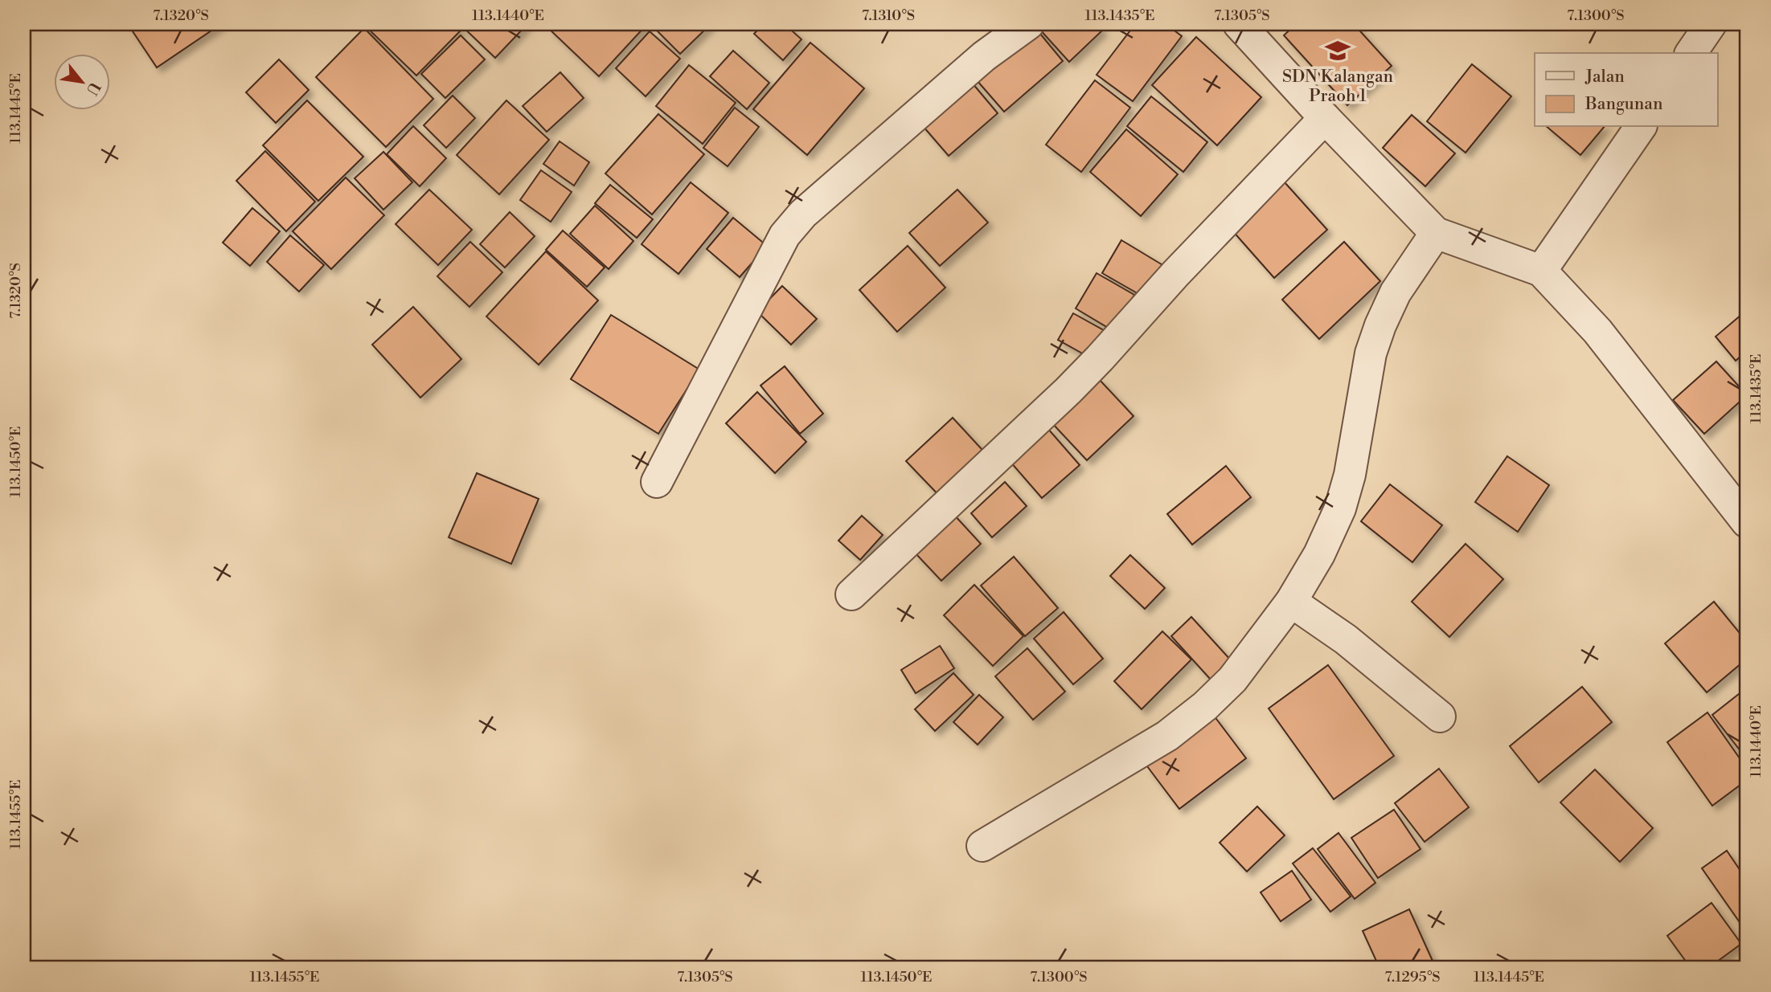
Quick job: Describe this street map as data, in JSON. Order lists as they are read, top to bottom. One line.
{"places":{"school or university":["SDN Kalangan Praoh 1"]},"legend":["Jalan","Bangunan"],"north":"bottom right","coordinates":["7.1320°S","113.1440°E","7.1310°S","113.1435°E","7.1305°S","7.1300°S","113.1445°E","113.1450°E","113.1455°E","7.1295°S"]}
